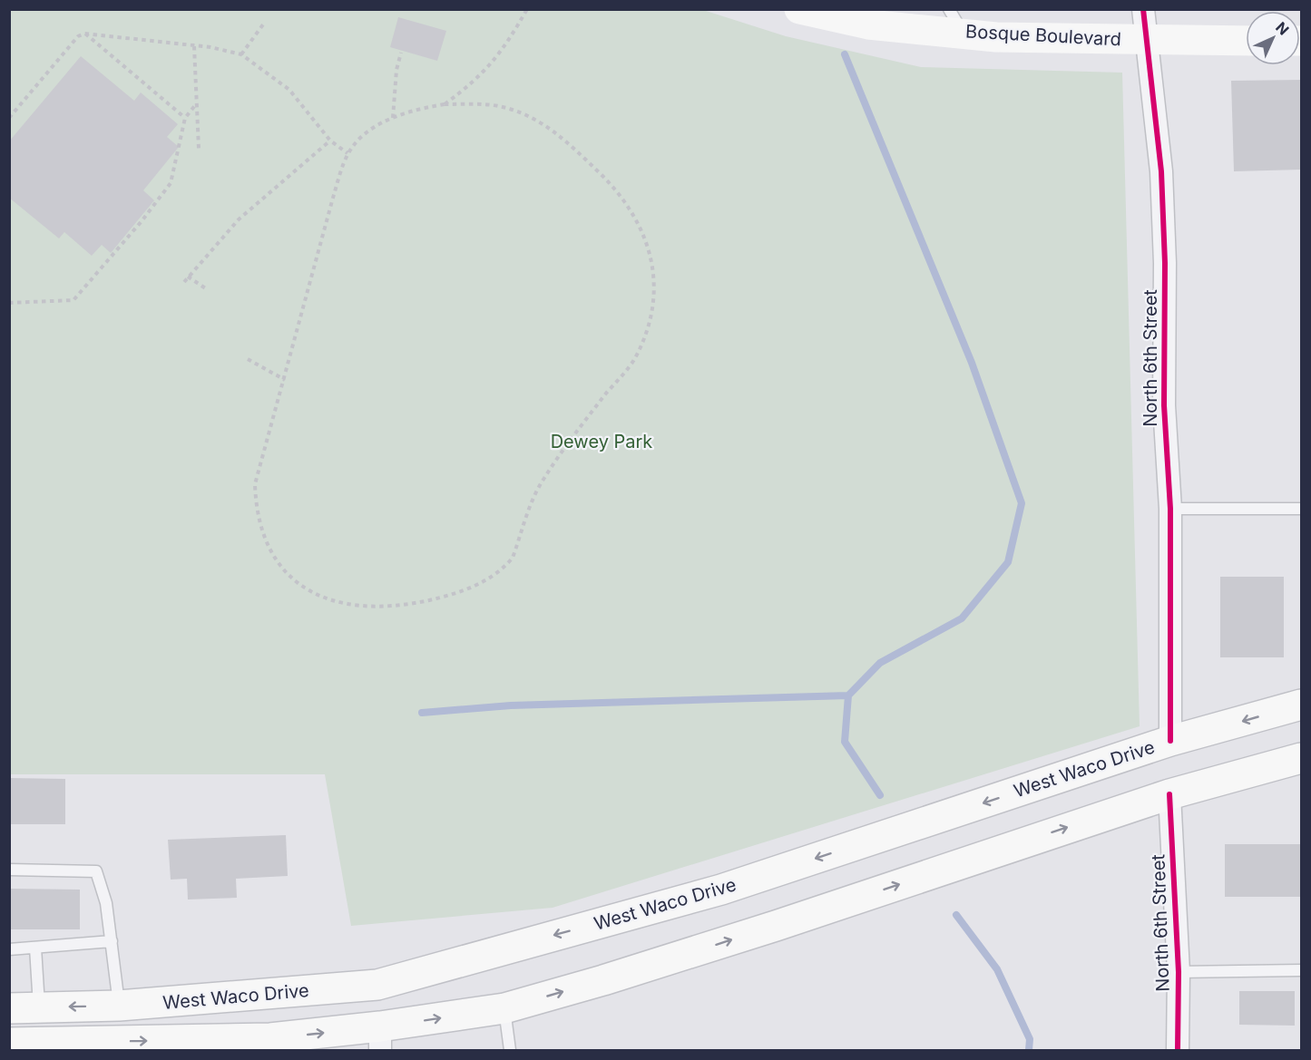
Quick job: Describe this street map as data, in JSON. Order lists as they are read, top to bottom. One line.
{"streets":{"main road":["Bosque Boulevard","West Waco Drive"],"street":["North 6th Street"]},"crossings":[["Bosque Boulevard","North 6th Street"],["North 6th Street","West Waco Drive"]],"parks":["Dewey Park"],"north":"top right"}
